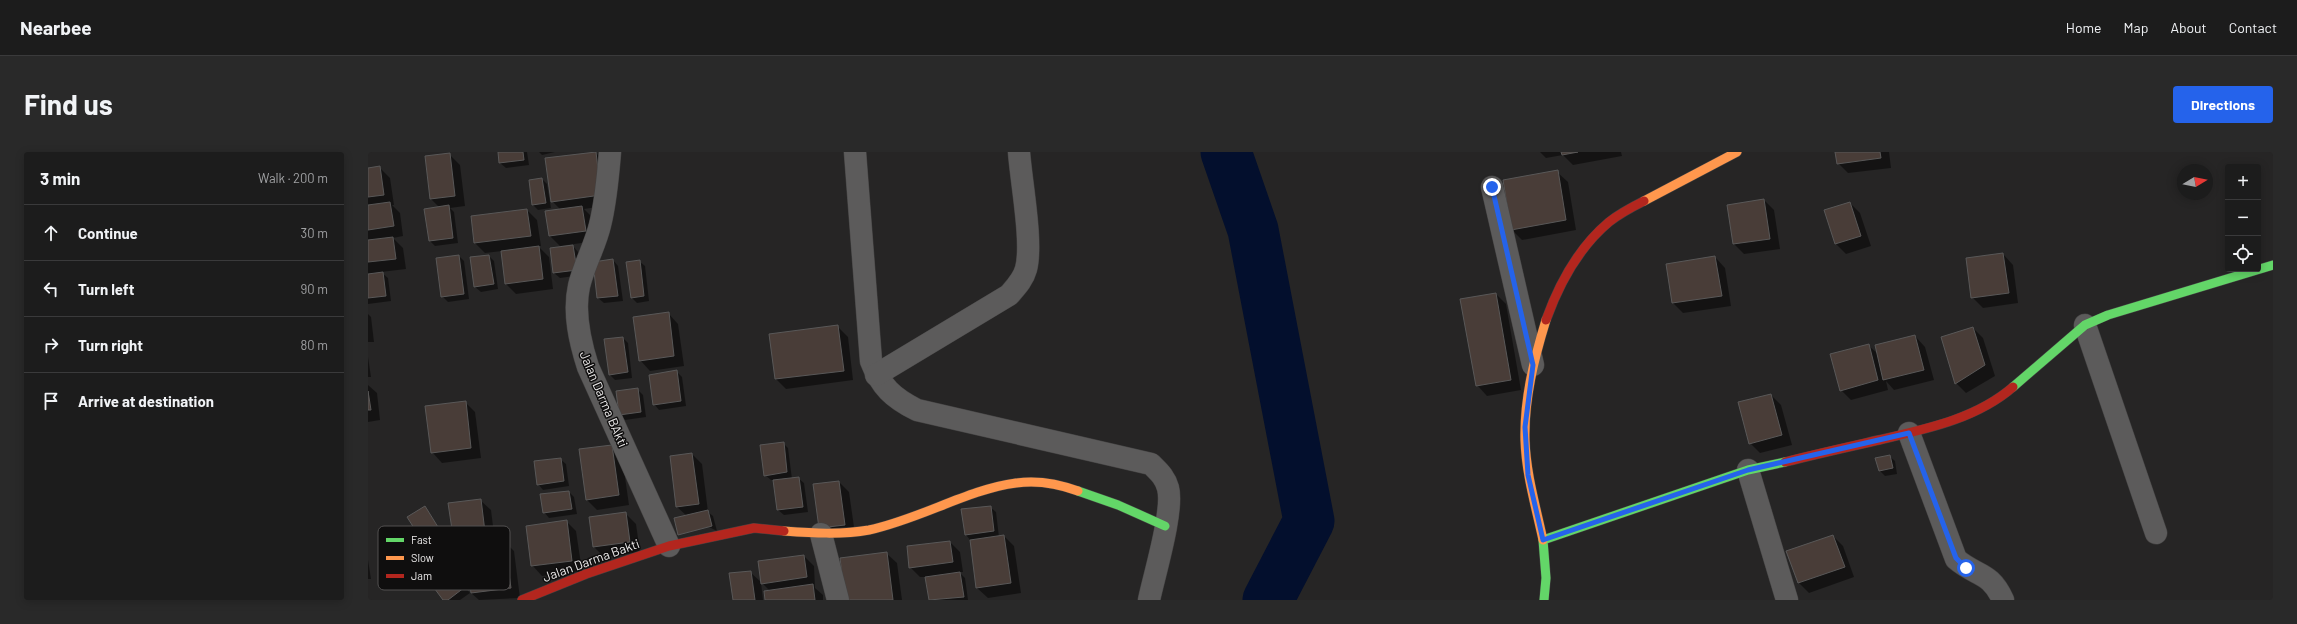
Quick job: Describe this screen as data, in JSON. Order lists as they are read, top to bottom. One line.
{"streets":{"street":["Jalan Darma BAkti","Jalan Darma Bakti"]},"crossings":[["Jalan Darma BAkti","Jalan Darma Bakti"]],"legend":["Fast","Slow","Jam"],"north":"right","page":{"header":"Nearbee","nav":["Home","Map","About","Contact"],"buttons":"Directions","title":"Find us","heading":["3 min","Walk · 200 m"],"map_buttons":["+","−"],"list":[["Continue","30 m"],["Turn left","90 m"],["Turn right","80 m"],"Arrive at destination"]}}
